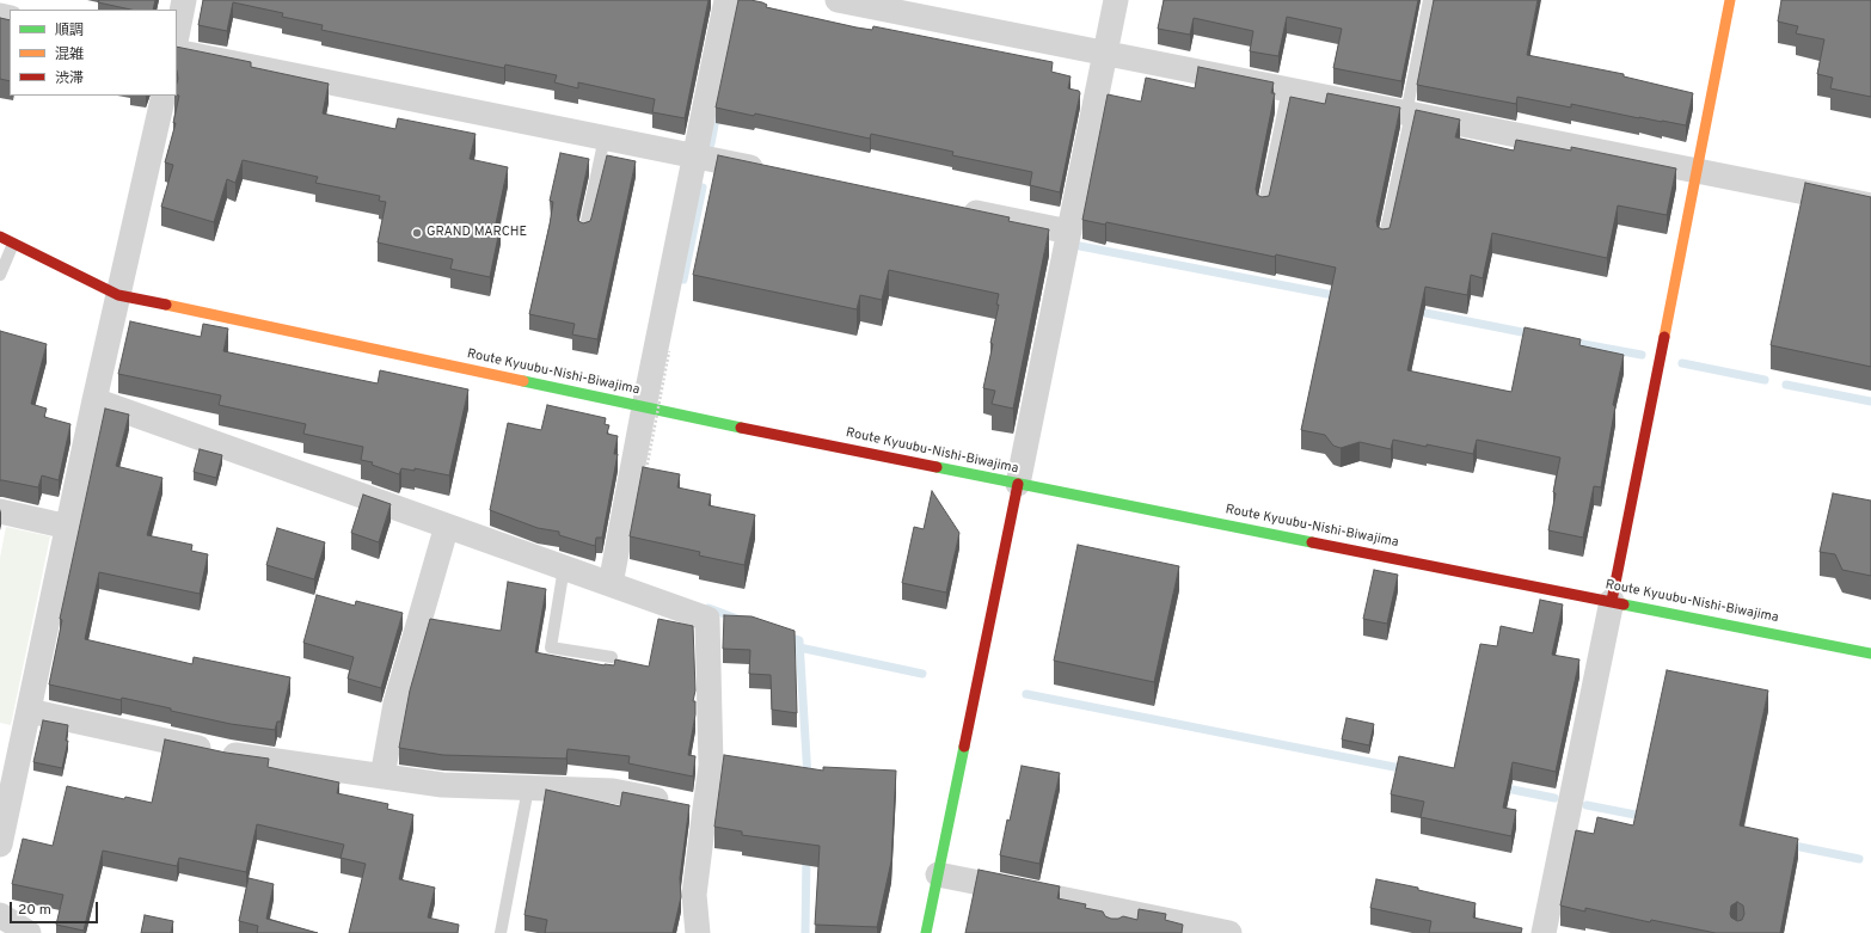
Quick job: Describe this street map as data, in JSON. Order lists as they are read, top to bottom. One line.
{"streets":{"main road":["Route Kyuubu-Nishi-Biwajima"]},"places":["GRAND MARCHE"],"legend":["順調","混雑","渋滞"],"scale_bar":"20 m"}
